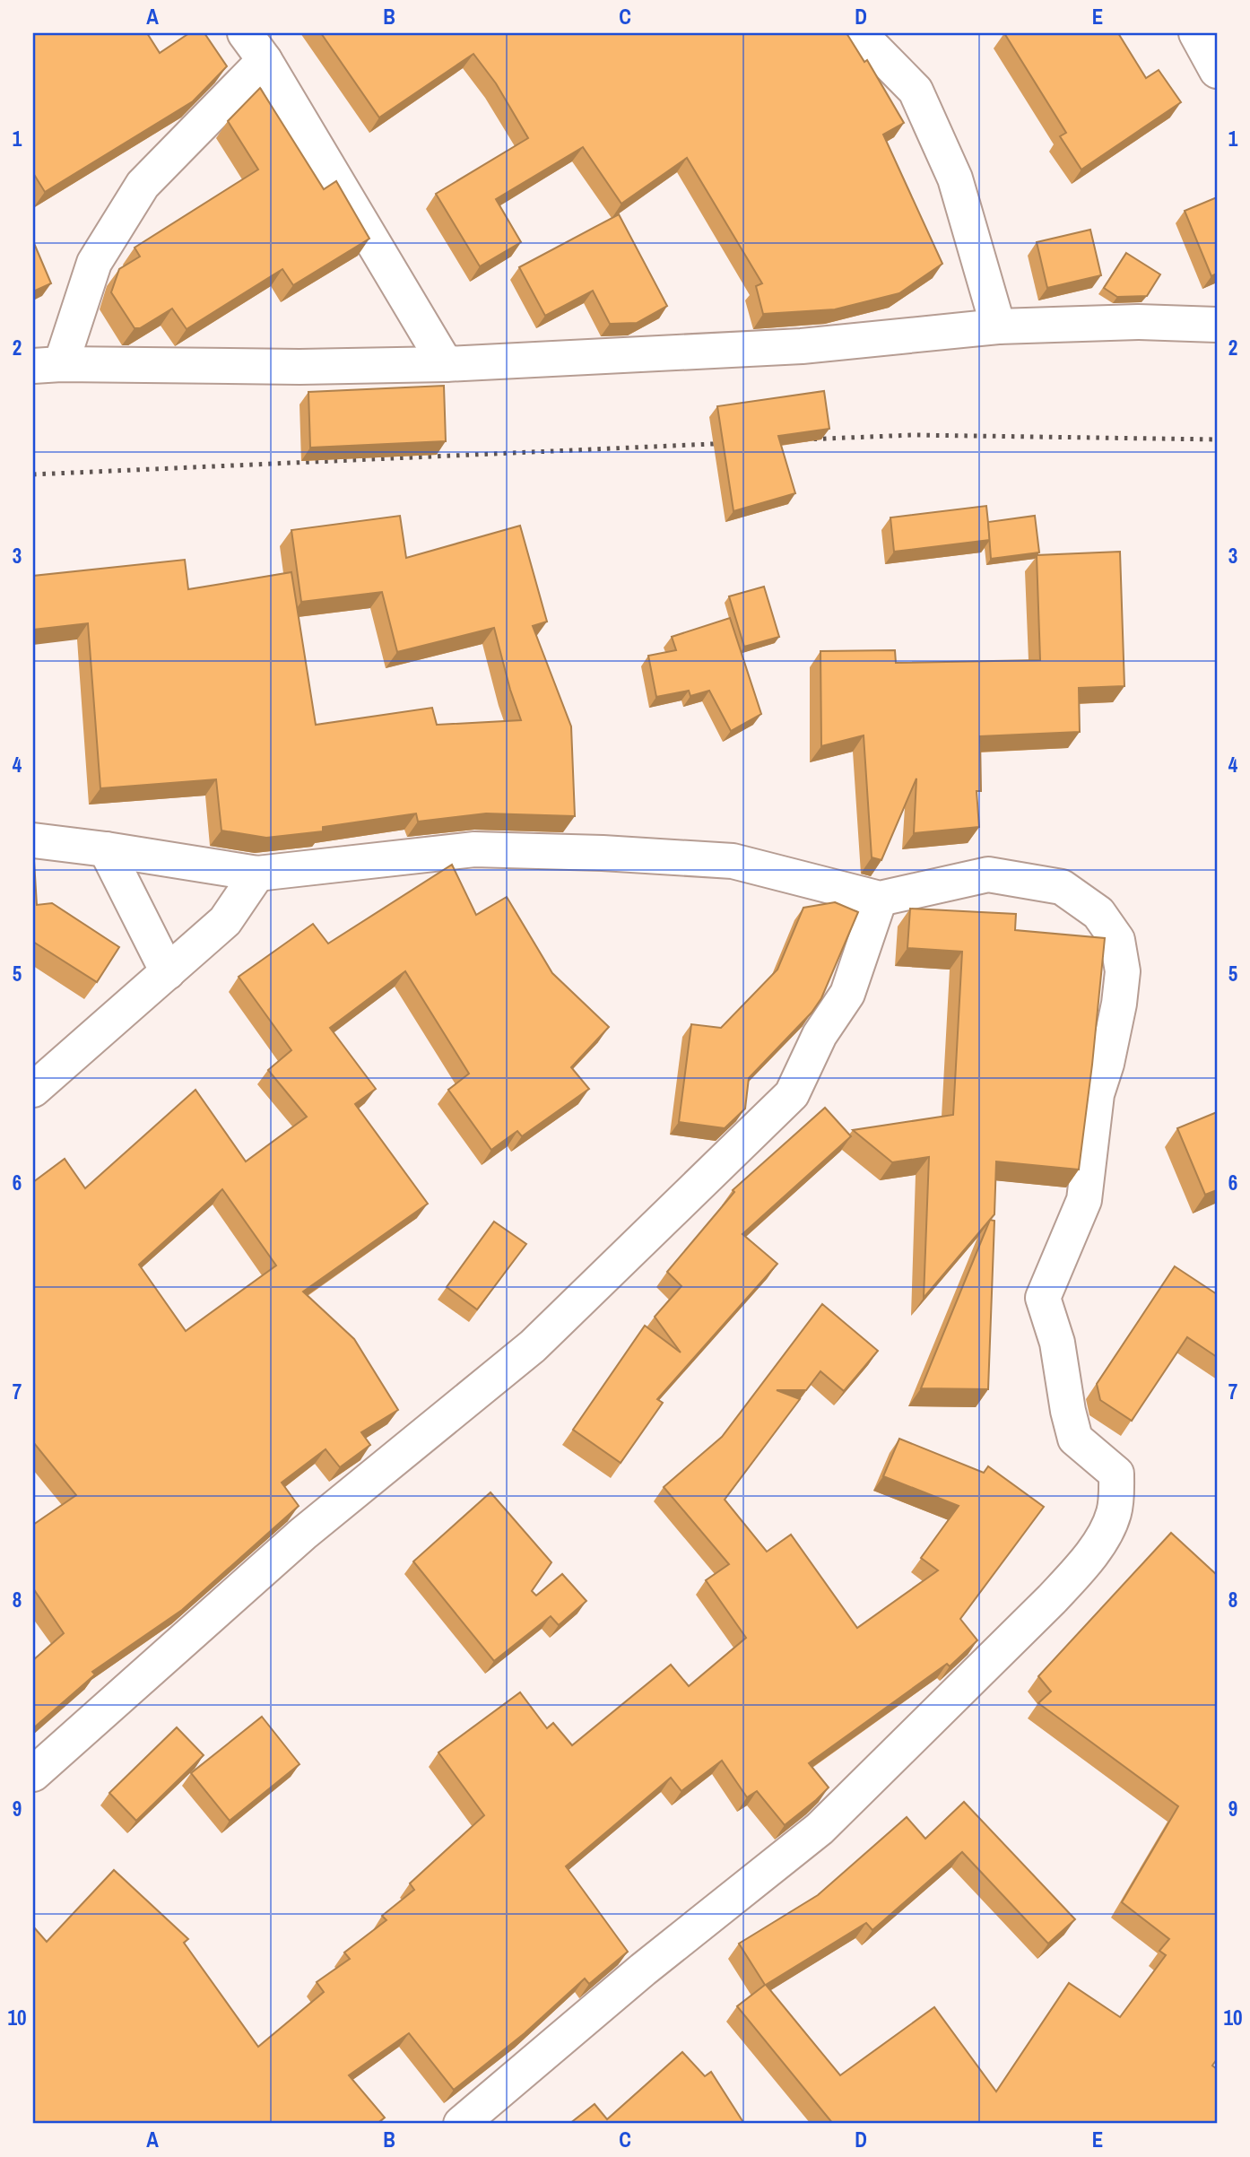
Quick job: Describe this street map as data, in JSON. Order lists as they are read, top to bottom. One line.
{"grid":{"columns":["A","B","C","D","E"],"rows":["1","2","3","4","5","6","7","8","9","10"]}}
